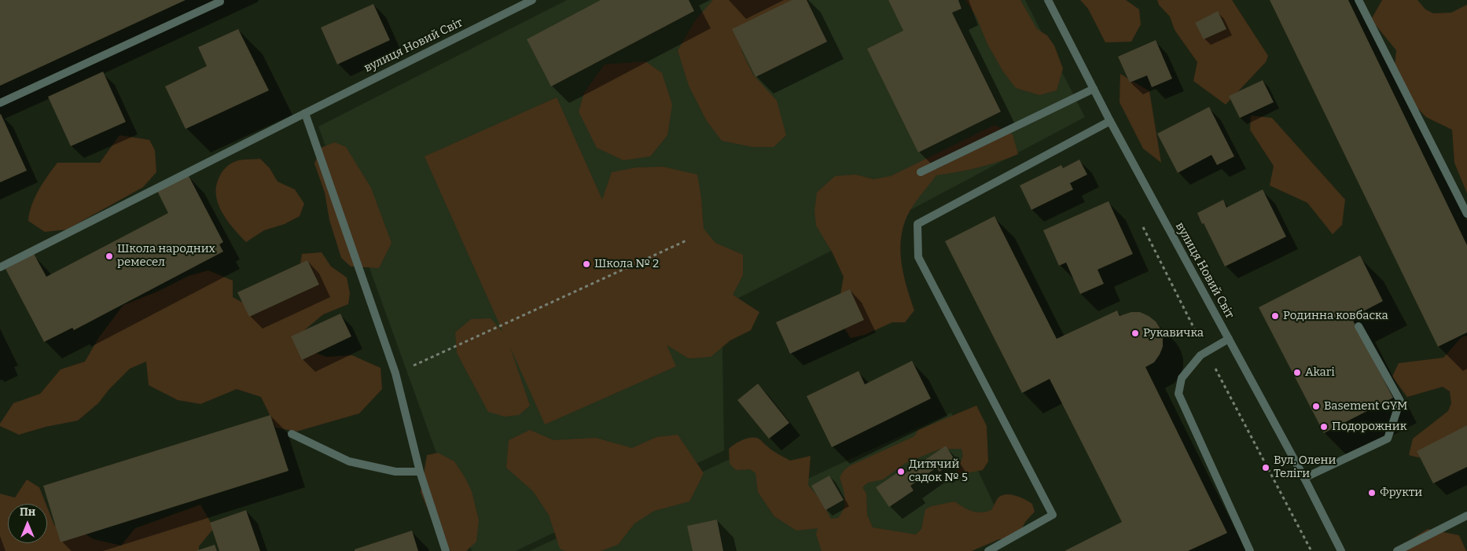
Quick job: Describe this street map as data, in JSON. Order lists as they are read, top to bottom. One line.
{"streets":{"street":["вулиця Новий Світ"]},"places":["Школа народних ремесел","Школа № 2","Родинна ковбаска","Рукавичка","Akari","Basement GYM","Подорожник","Вул. Олени Теліги","Дитячий садок № 5","Фрукти"],"north":"top"}
